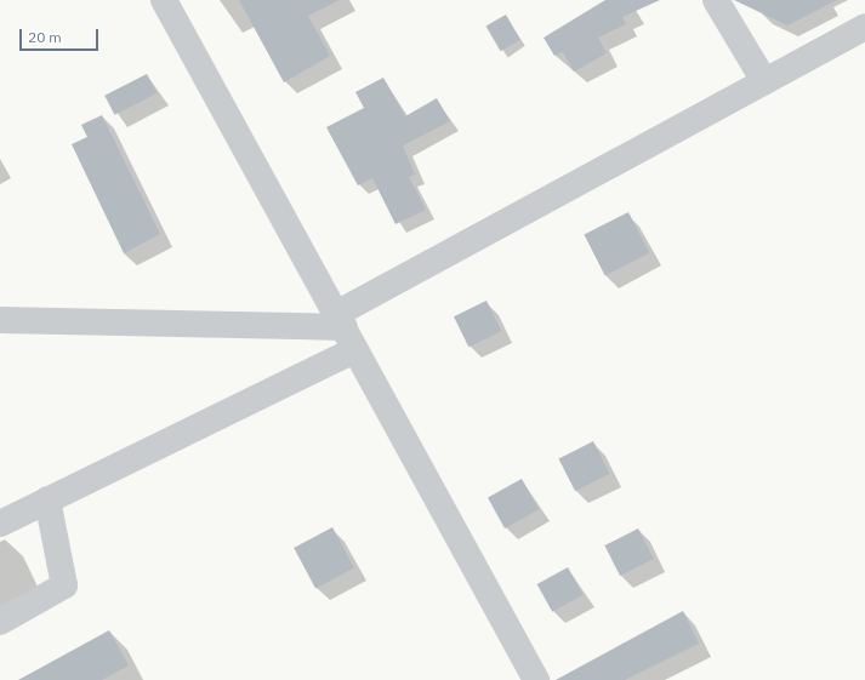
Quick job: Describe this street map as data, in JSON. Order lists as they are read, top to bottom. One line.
{"scale_bar":"20 m"}
